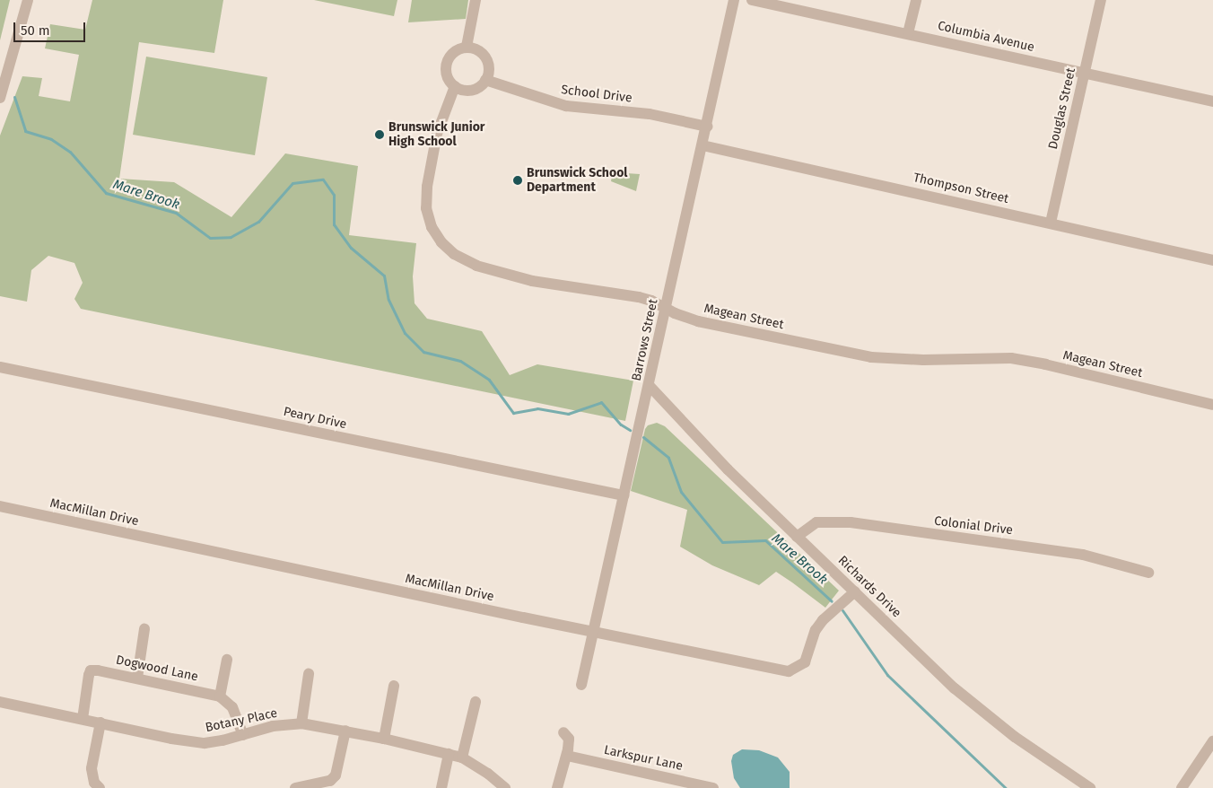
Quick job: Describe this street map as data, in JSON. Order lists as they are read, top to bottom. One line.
{"streets":{"street":["Columbia Avenue","School Drive","Douglas Street","Thompson Street","Magean Street","Barrows Street","Peary Drive","MacMillan Drive","Colonial Drive","Richards Drive","Dogwood Lane","Botany Place","Larkspur Lane"]},"crossings":[["Columbia Avenue","Douglas Street"],["School Drive","Magean Street"],["School Drive","Barrows Street"],["Douglas Street","Thompson Street"],["Thompson Street","Barrows Street"],["Magean Street","Barrows Street"],["Barrows Street","Peary Drive"],["Barrows Street","MacMillan Drive"],["Barrows Street","Richards Drive"],["MacMillan Drive","Richards Drive"],["Colonial Drive","Richards Drive"],["Dogwood Lane","Botany Place"]],"water":["Mare Brook"],"places":["Brunswick Junior High School","Brunswick School Department"],"scale_bar":"50 m"}
